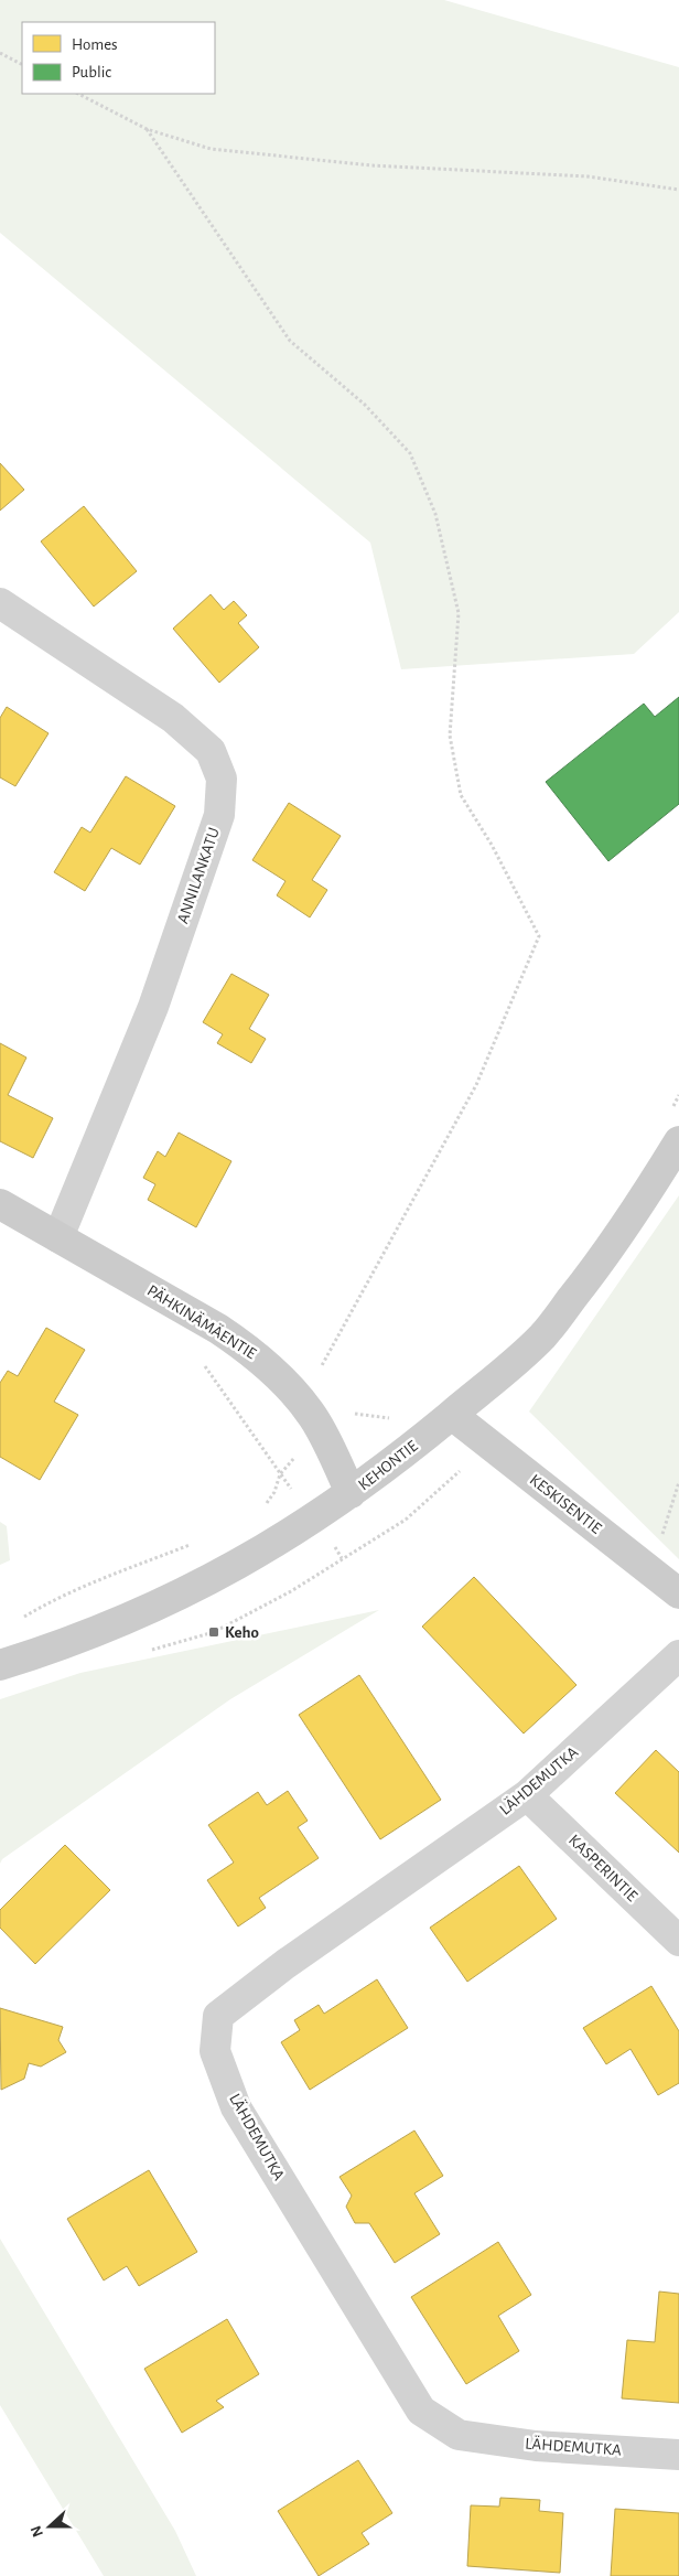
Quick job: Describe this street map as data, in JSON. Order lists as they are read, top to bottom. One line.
{"streets":{"street":["ANNILANKATU","PÄHKINÄMÄENTIE","KEHONTIE","KESKISENTIE","LÄHDEMUTKA","KASPERINTIE"]},"crossings":[["ANNILANKATU","PÄHKINÄMÄENTIE"],["PÄHKINÄMÄENTIE","KEHONTIE"],["KEHONTIE","KESKISENTIE"],["LÄHDEMUTKA","KASPERINTIE"]],"places":{"transit":["Keho"]},"legend":["Homes","Public"],"north":"left"}
